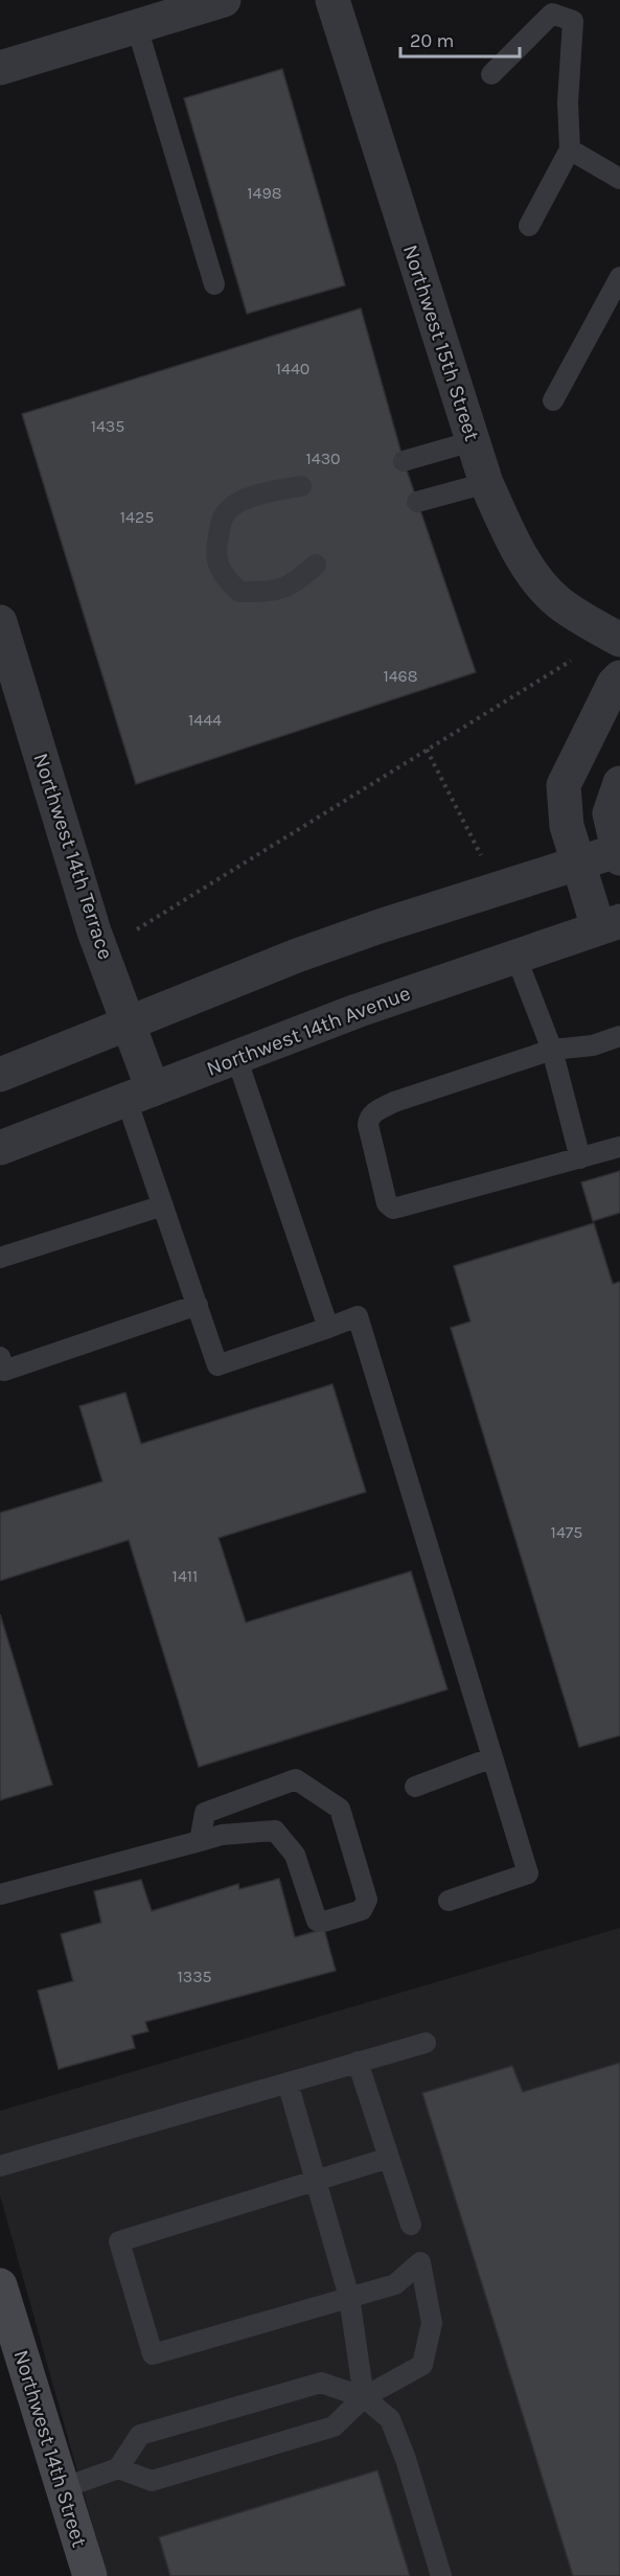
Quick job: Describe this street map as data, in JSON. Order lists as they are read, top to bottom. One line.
{"streets":{"main road":["Northwest 14th Street"],"street":["Northwest 15th Street","Northwest 14th Terrace","Northwest 14th Avenue"]},"crossings":[["Northwest 14th Terrace","Northwest 14th Avenue"]],"house_numbers":["1498","1440","1435","1430","1425","1468","1444","1475","1411","1335"],"scale_bar":"20 m"}
